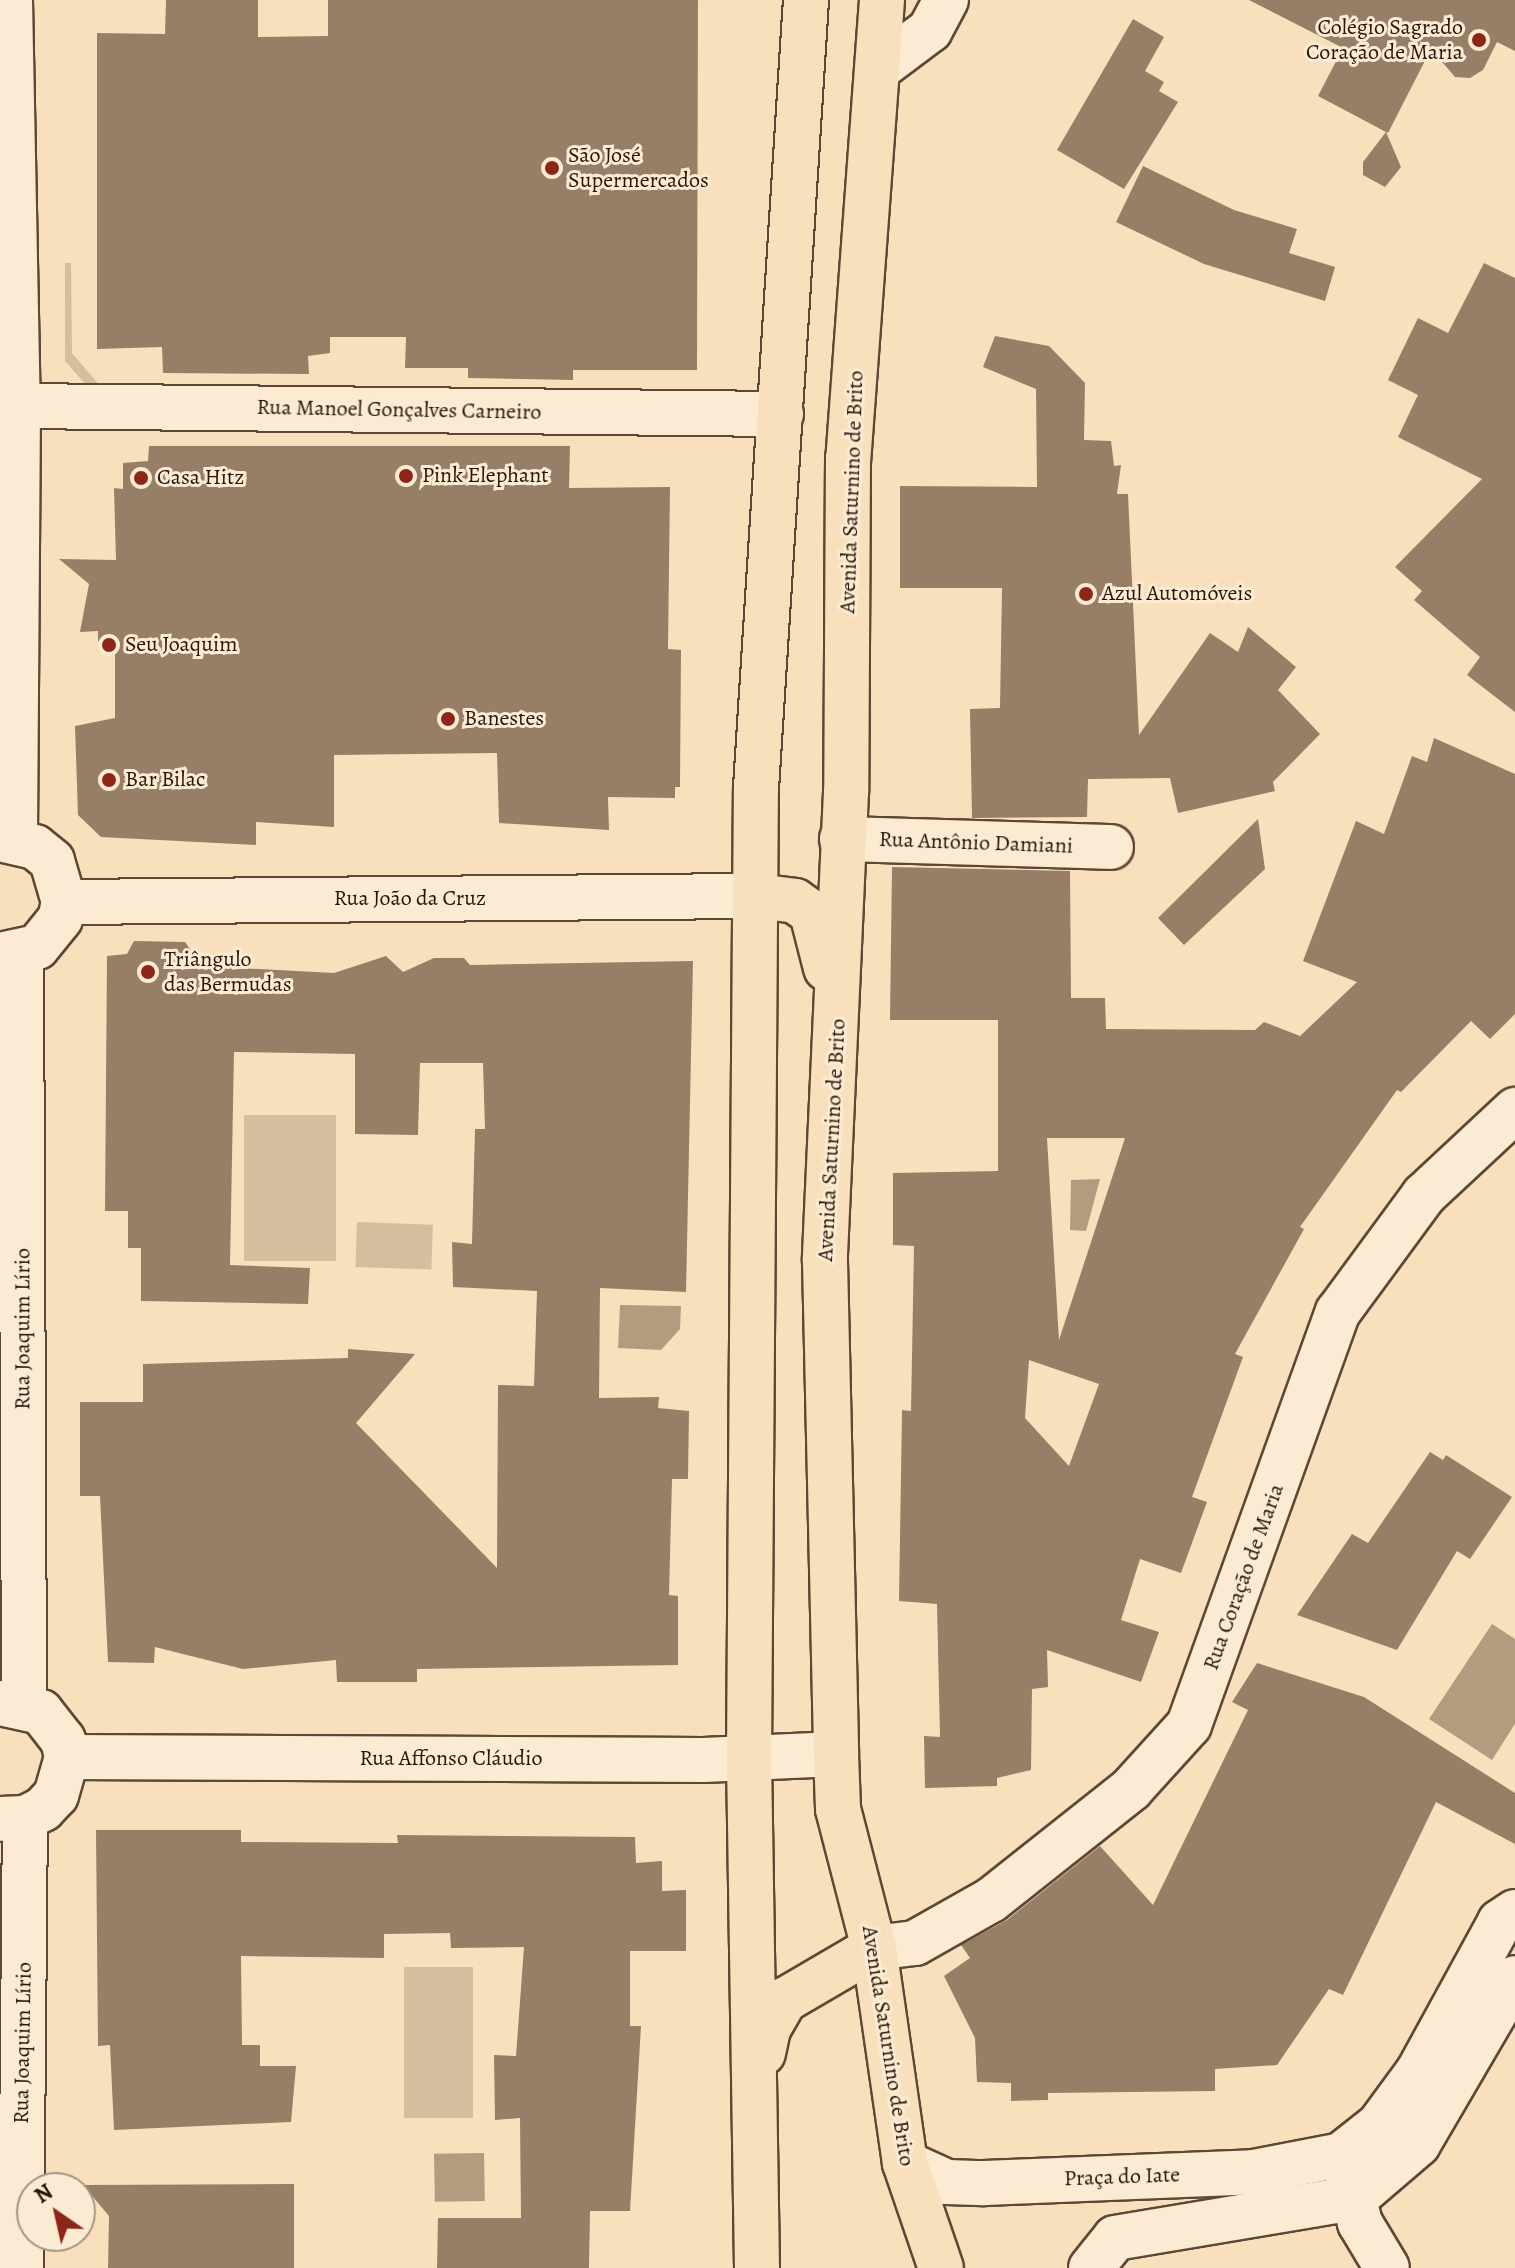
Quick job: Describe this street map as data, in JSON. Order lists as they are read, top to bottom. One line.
{"streets":{"main road":["Avenida Saturnino de Brito"],"street":["Rua Manoel Gonçalves Carneiro","Rua Antônio Damiani","Rua João da Cruz","Rua Joaquim Lírio","Rua Coração de Maria","Rua Affonso Cláudio","Praça do Iate"]},"crossings":[["Avenida Saturnino de Brito","Rua Antônio Damiani"],["Avenida Saturnino de Brito","Rua Coração de Maria"],["Avenida Saturnino de Brito","Rua Affonso Cláudio"],["Avenida Saturnino de Brito","Praça do Iate"]],"places":["Colégio Sagrado Coração de Maria","São José Supermercados","Pink Elephant","Casa Hitz","Azul Automóveis","Seu Joaquim","Banestes","Bar Bilac","Triângulo das Bermudas"],"north":"top left"}
